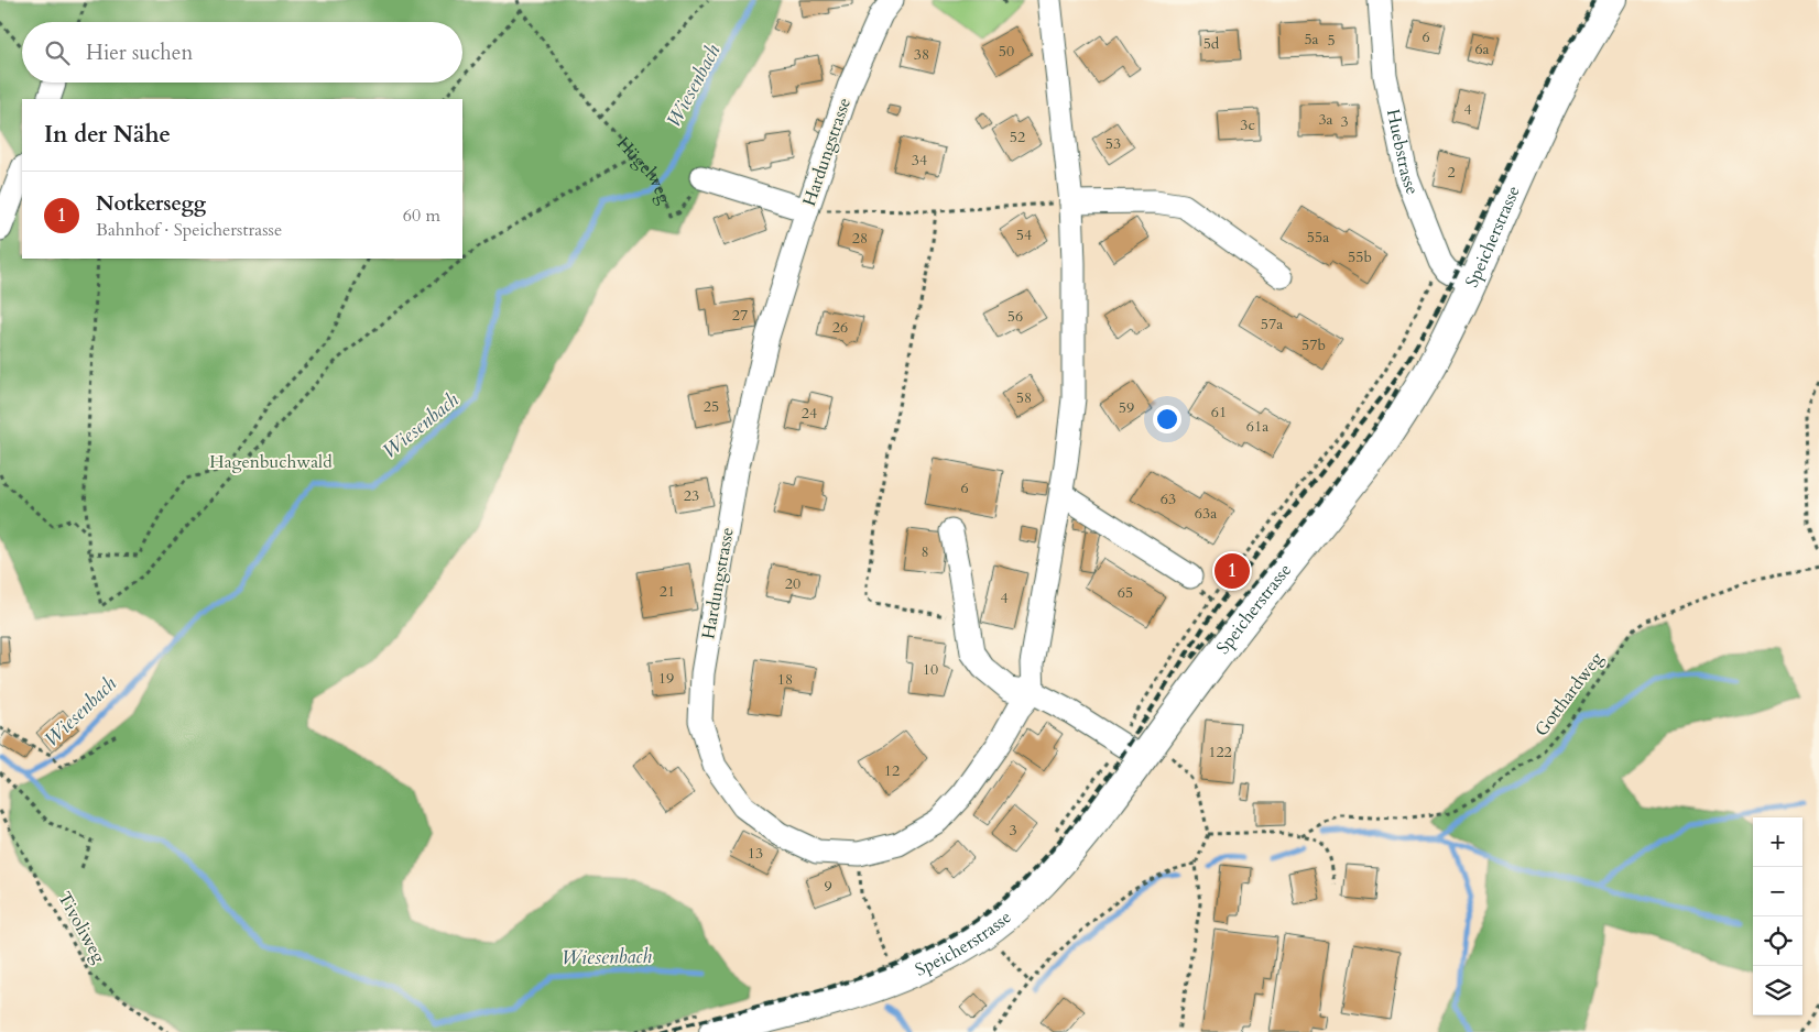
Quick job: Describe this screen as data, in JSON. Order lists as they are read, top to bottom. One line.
{"streets":{"main road":["Speicherstrasse"],"street":["Hardungstrasse","Huebstrasse"],"path":["Hügelweg","Gotthardweg","Tivoliweg"]},"crossings":[["Huebstrasse","Speicherstrasse"]],"water":["Wiesenbach"],"parks":["Hagenbuchwald"],"house_numbers":["6","5a","5","5d","6a","50","38","4","3a","3","3c","52","53","34","2","54","55a","28","55b","27","56","57a","26","57b","58","25","59","61","24","61a","6","23","63","63a","8","20","21","65","4","10","19","18","122","12","3","13","9"],"page":{"search":"Hier suchen","heading":"In der Nähe","list":[{"mark":"1","name":"Notkersegg","note":"Bahnhof · Speicherstrasse","value":"60 m"}],"pins":"1","map_buttons":["+","−"]}}
